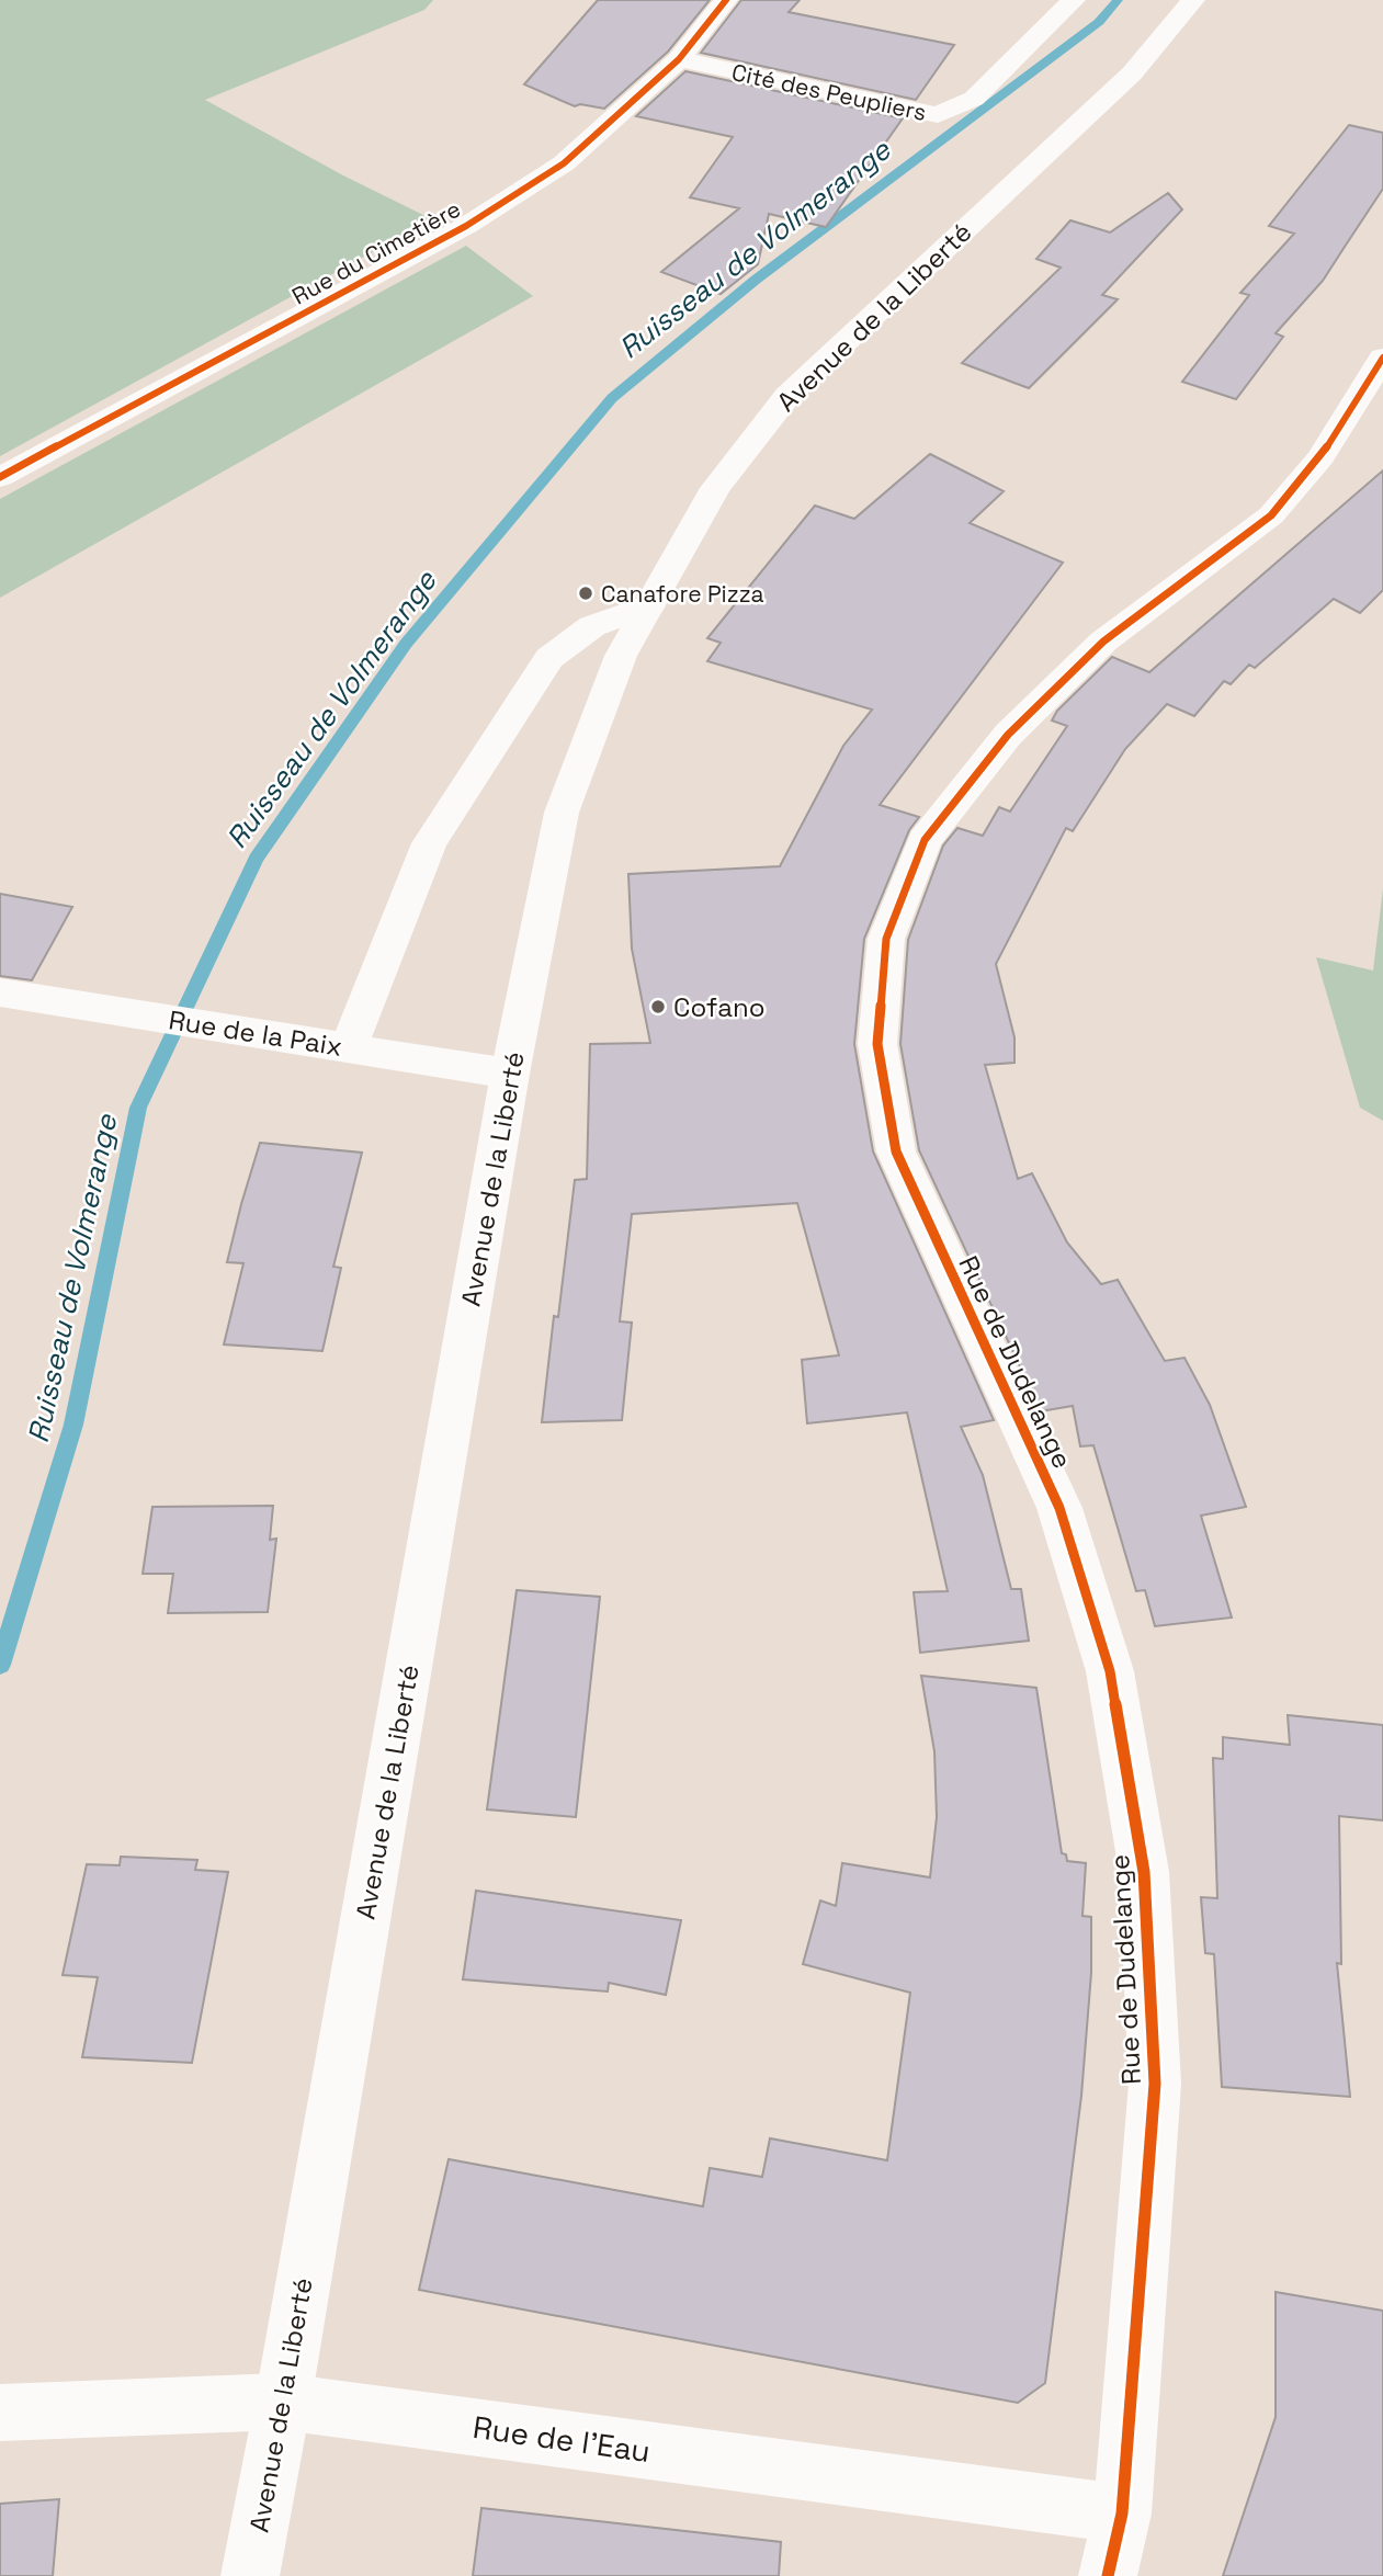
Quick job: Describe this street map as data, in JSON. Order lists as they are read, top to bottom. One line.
{"streets":{"street":["Cité des Peupliers","Rue du Cimetière","Avenue de la Liberté","Rue de la Paix","Rue de Dudelange","Rue de l'Eau"]},"crossings":[["Cité des Peupliers","Rue du Cimetière"],["Avenue de la Liberté","Rue de la Paix"],["Avenue de la Liberté","Rue de l'Eau"],["Rue de Dudelange","Rue de l'Eau"]],"water":["Ruisseau de Volmerange"],"places":["Canafore Pizza","Cofano"]}
